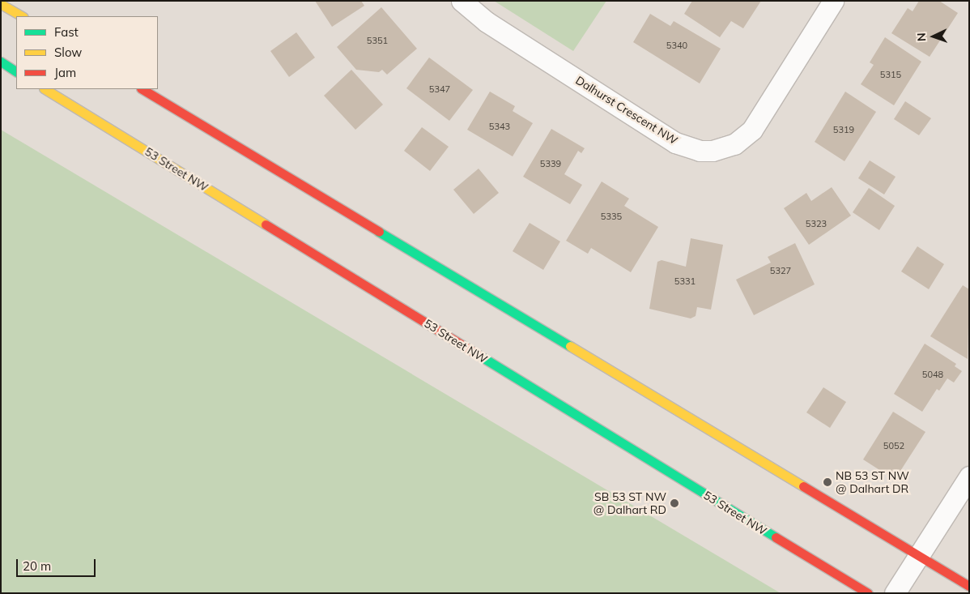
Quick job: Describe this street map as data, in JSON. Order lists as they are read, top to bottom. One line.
{"streets":{"main road":["53 Street NW"],"street":["Dalhurst Crescent NW"]},"places":["NB 53 ST NW @ Dalhart DR","SB 53 ST NW @ Dalhart RD"],"house_numbers":["5351","5340","5315","5347","5343","5319","5339","5335","5323","5327","5331","5048","5052"],"legend":["Fast","Slow","Jam"],"scale_bar":"20 m","north":"left"}
